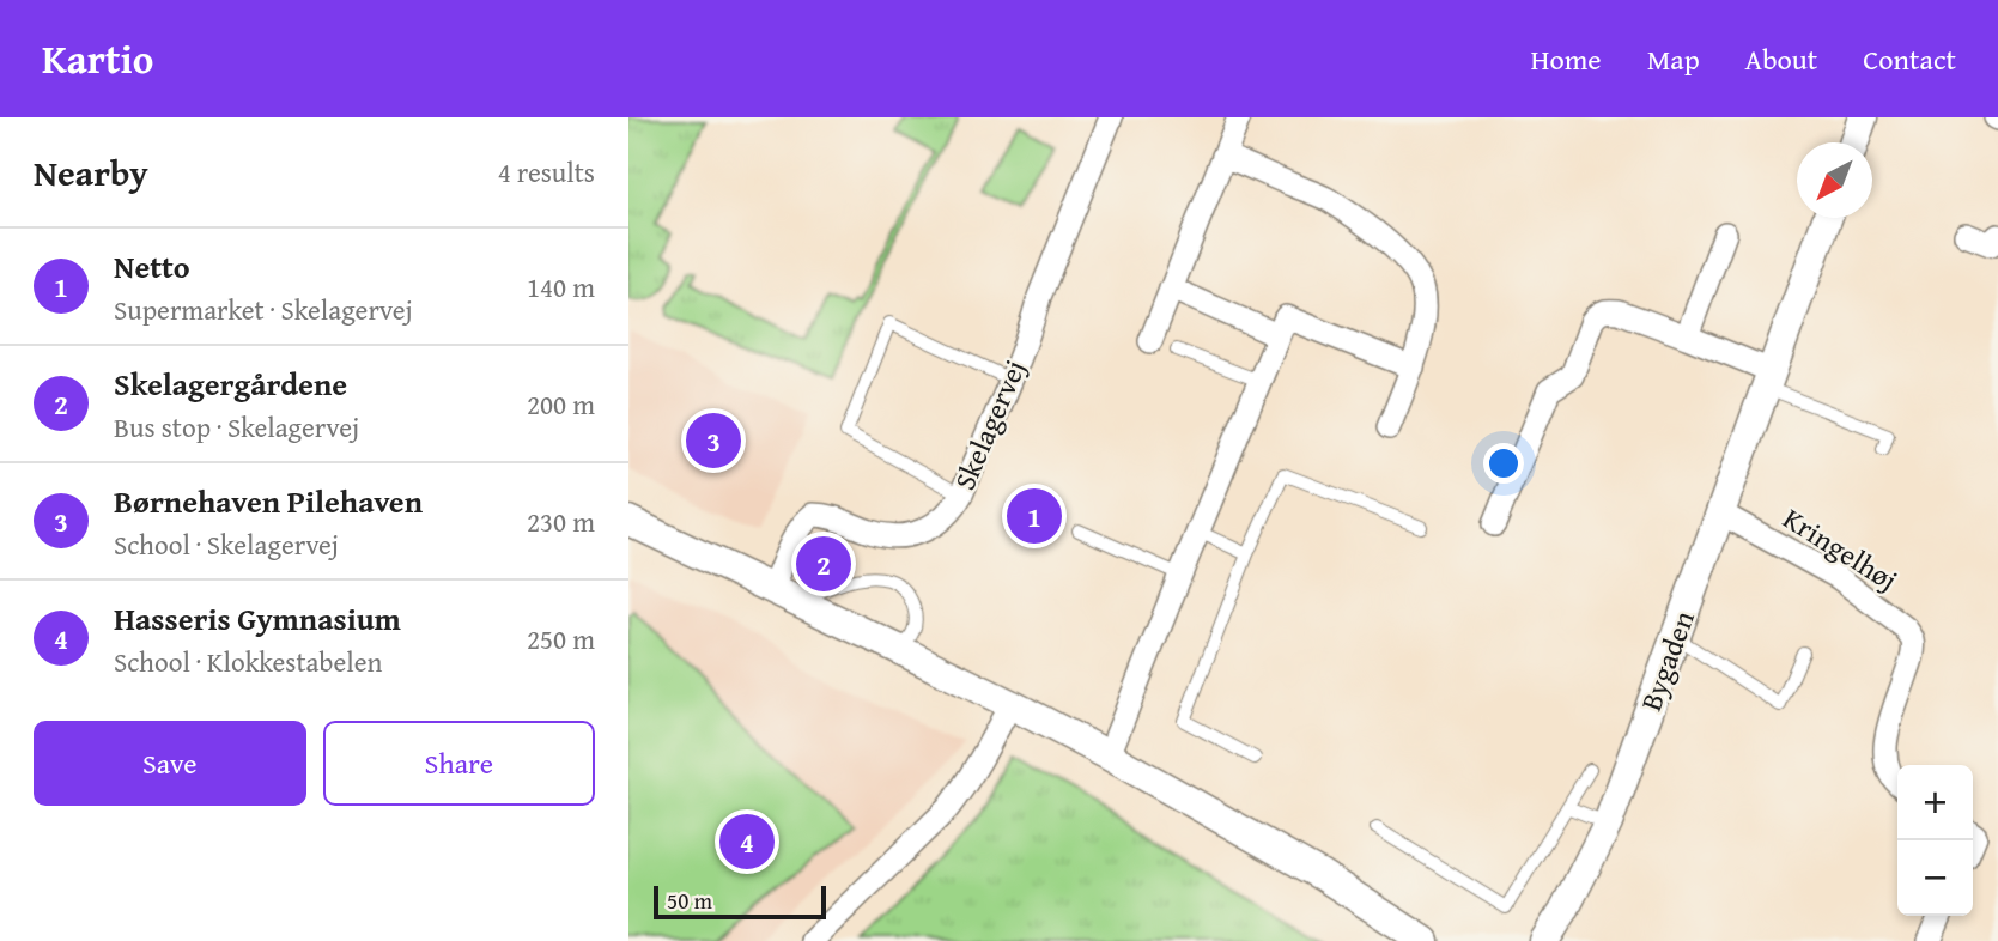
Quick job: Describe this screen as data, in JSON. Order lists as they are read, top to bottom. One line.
{"streets":{"street":["Skelagervej","Kringelhøj","Bygaden"]},"crossings":[["Kringelhøj","Bygaden"]],"scale_bar":"50 m","north":"bottom left","page":{"header":"Kartio","nav":["Home","Map","About","Contact"],"heading":["Nearby","4 results"],"list":[{"mark":"1","name":"Netto","note":"Supermarket · Skelagervej","value":"140 m"},{"mark":"2","name":"Skelagergårdene","note":"Bus stop · Skelagervej","value":"200 m"},{"mark":"3","name":"Børnehaven Pilehaven","note":"School · Skelagervej","value":"230 m"},{"mark":"4","name":"Hasseris Gymnasium","note":"School · Klokkestabelen","value":"250 m"}],"pins":["3","1","2","4"],"buttons":["Save","Share"],"map_buttons":["+","−"],"scale":"50 m"}}
